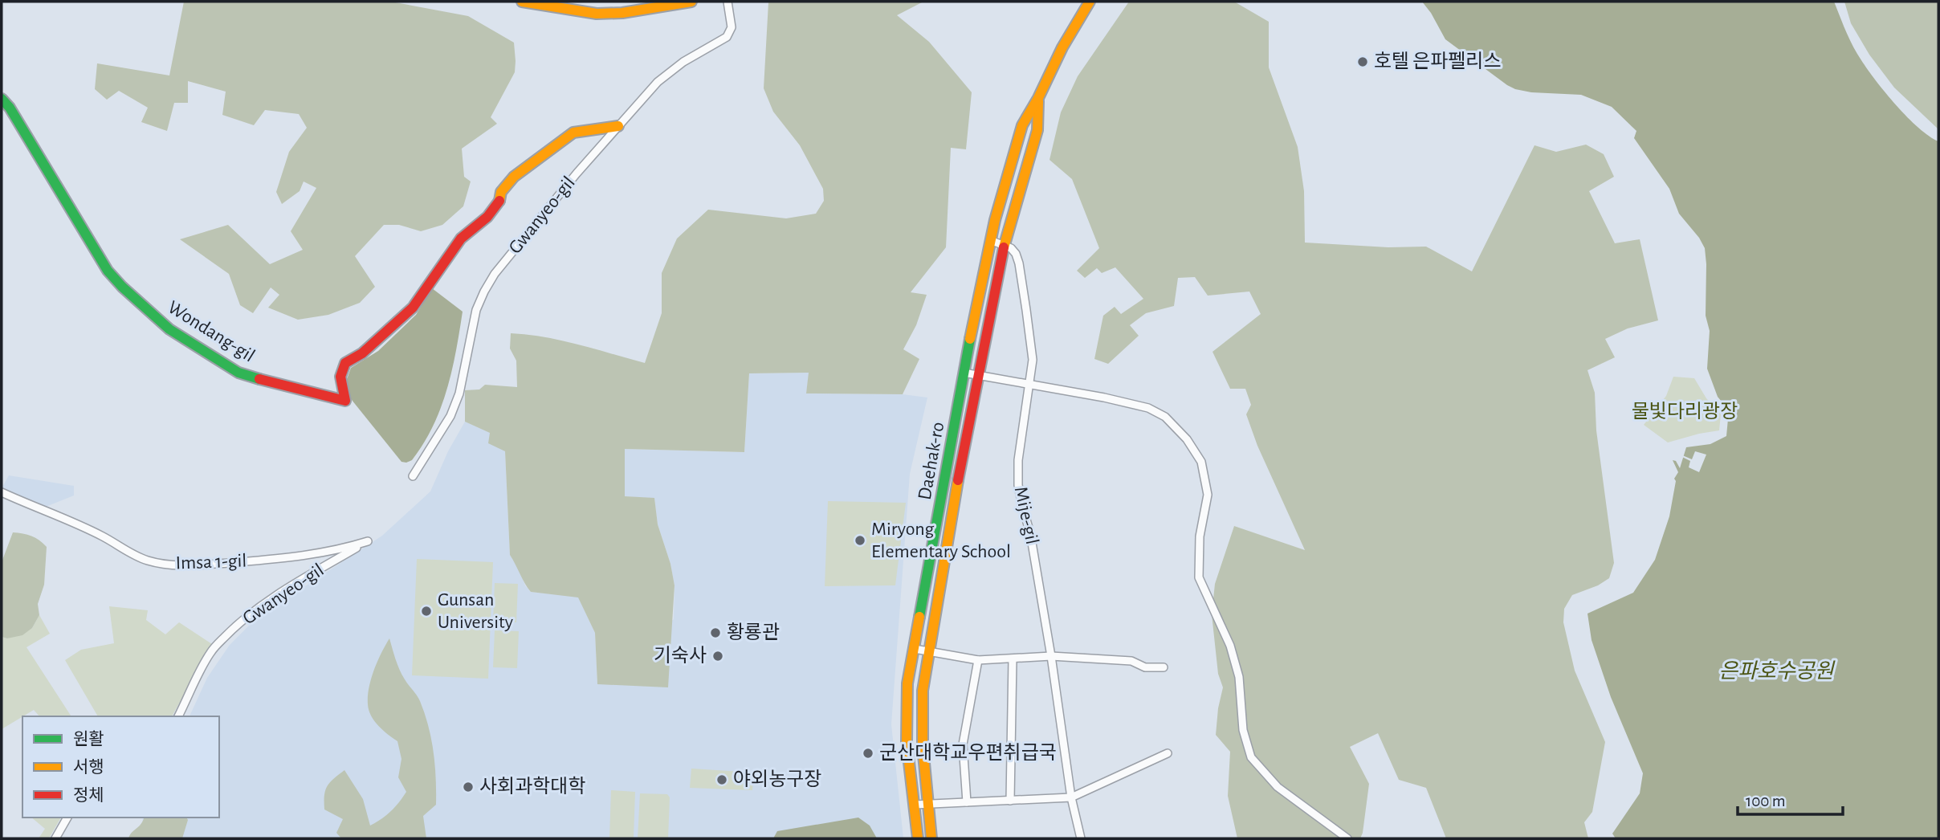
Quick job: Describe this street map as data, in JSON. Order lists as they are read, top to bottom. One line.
{"streets":{"street":["Gwanyeo-gil","Wondang-gil","Daehak-ro","Mije-gil","Imsa 1-gil"]},"crossings":[["Gwanyeo-gil","Wondang-gil"],["Gwanyeo-gil","Imsa 1-gil"],["Daehak-ro","Mije-gil"]],"water":["은파호수공원"],"parks":["물빛다리광장"],"places":["호텔 은파펠리스","Miryong Elementary School","Gunsan University","황룡관","기숙사","군산대학교우편취급국","야외농구장","사회과학대학"],"legend":["원활","서행","정체"],"scale_bar":"100 m"}
